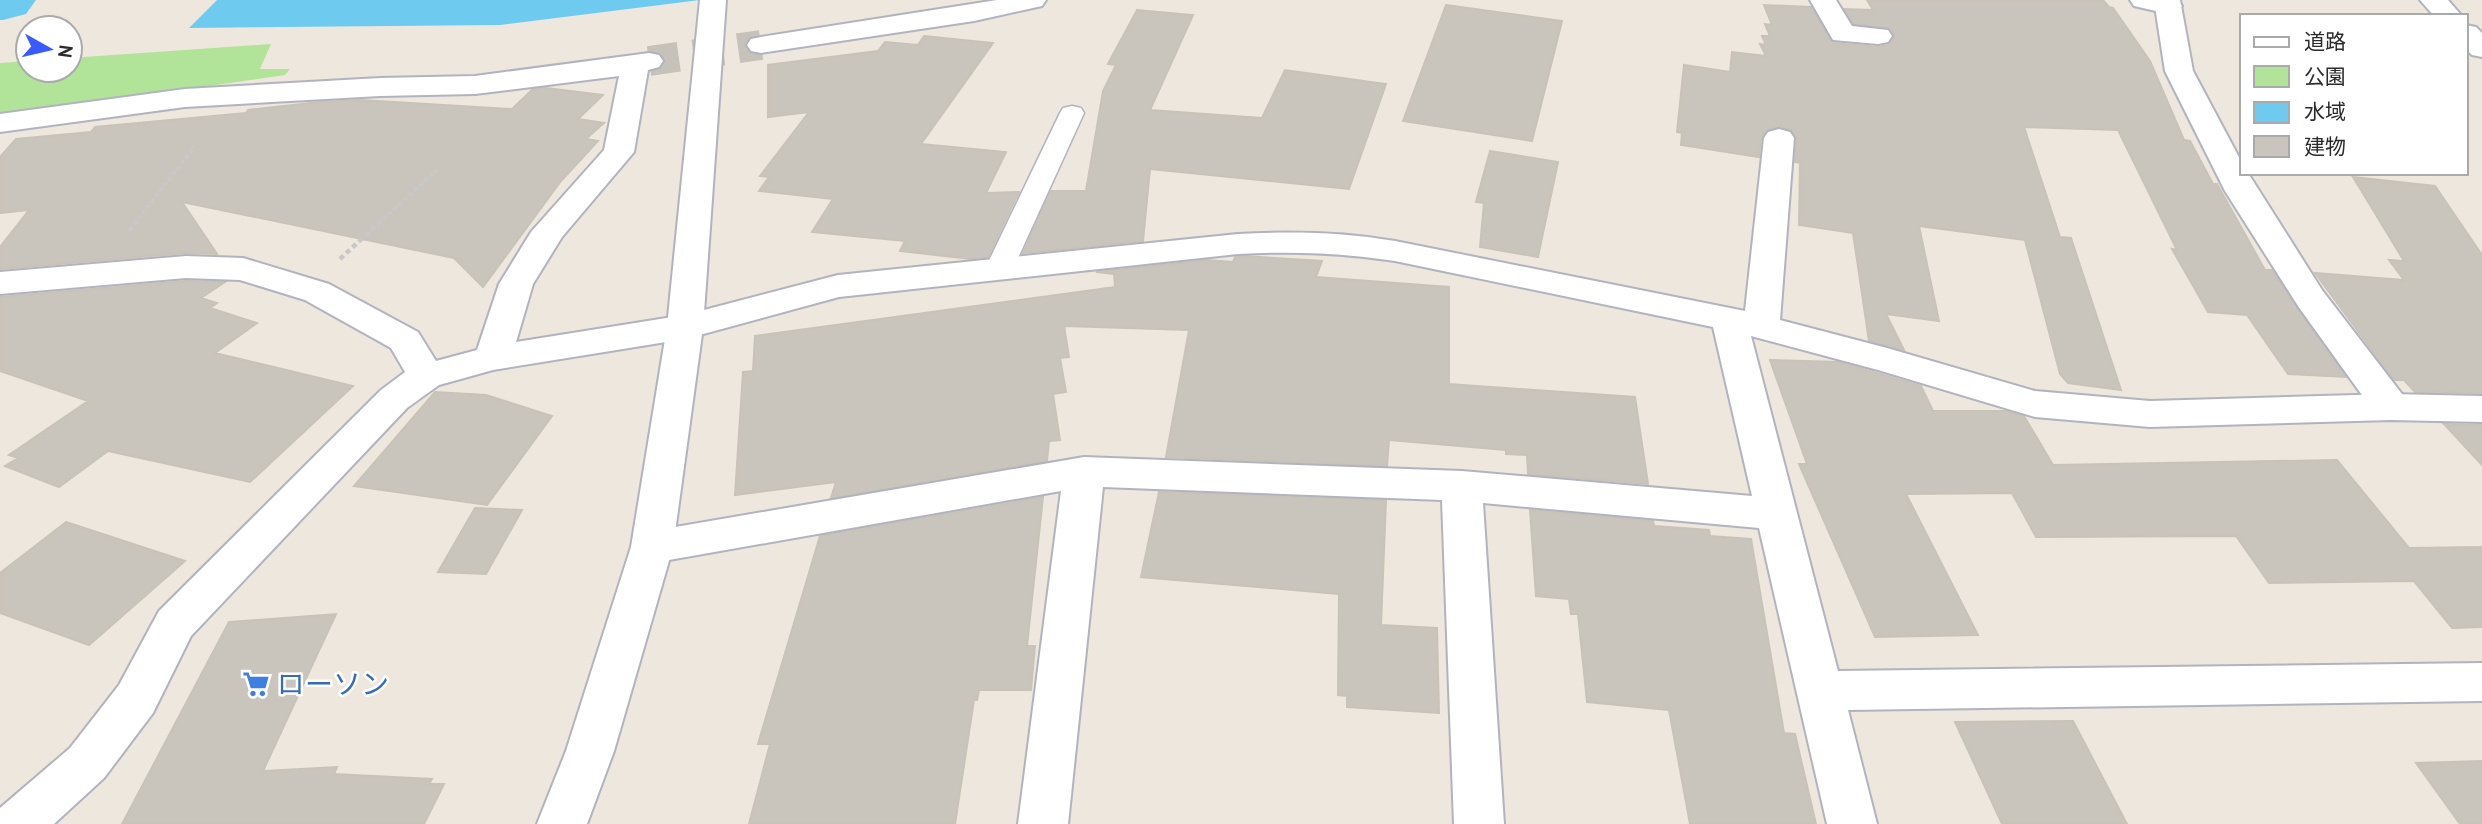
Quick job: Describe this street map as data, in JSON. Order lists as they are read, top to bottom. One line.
{"places":{"supermarket":["ローソン"]},"legend":["道路","公園","水域","建物"],"north":"right"}
